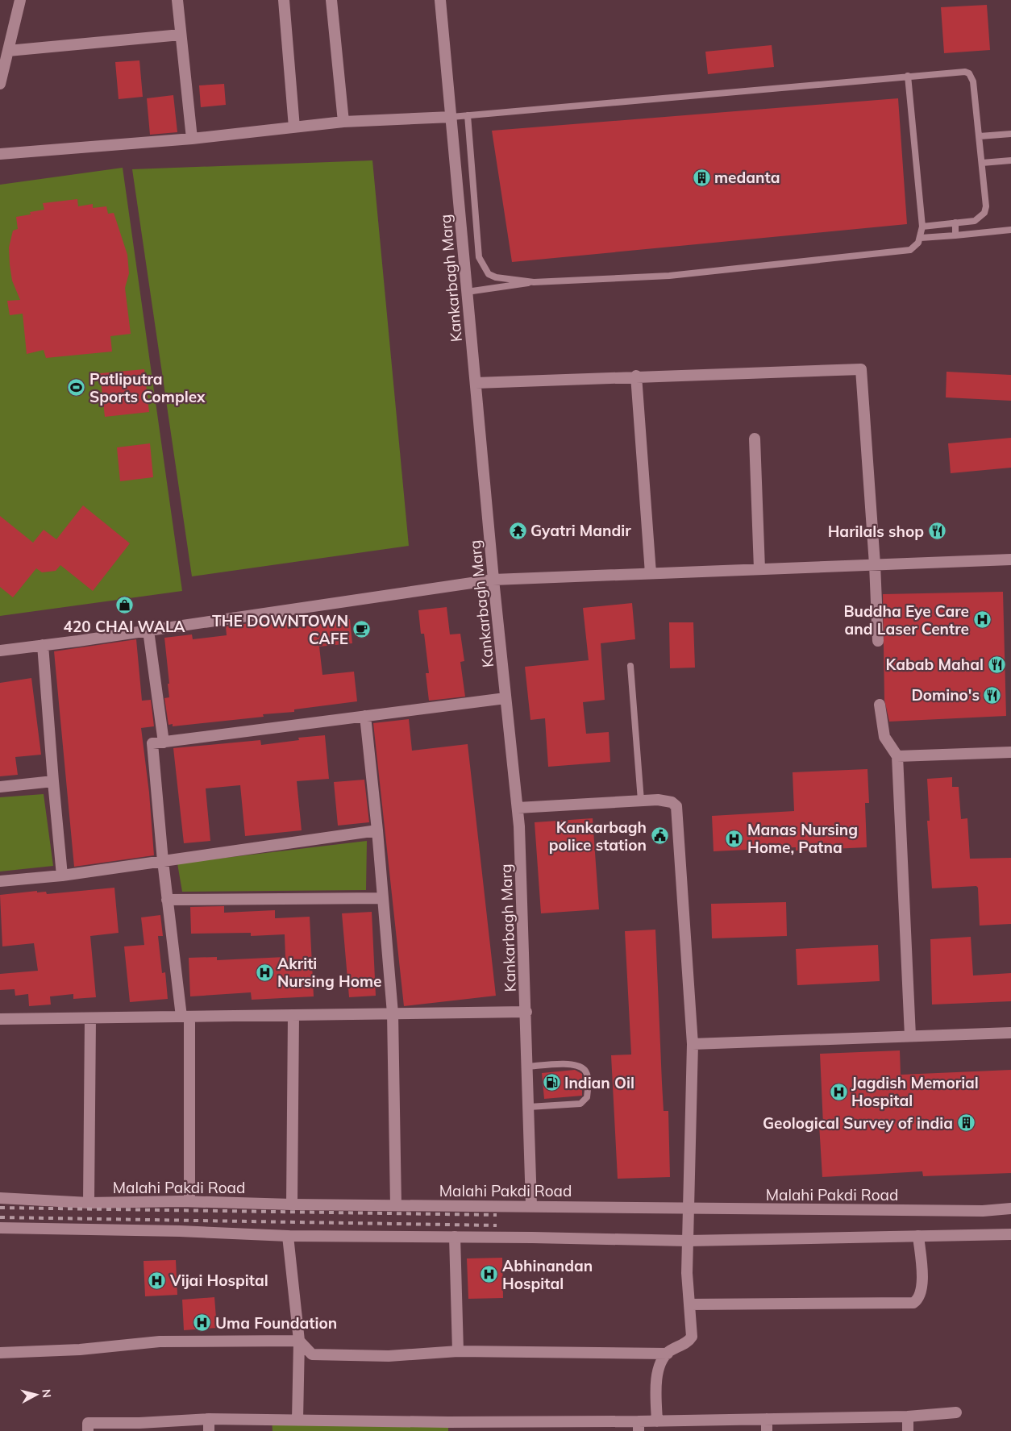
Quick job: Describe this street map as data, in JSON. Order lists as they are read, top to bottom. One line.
{"streets":{"street":["Kankarbagh Marg","Malahi Pakdi Road"]},"crossings":[["Kankarbagh Marg","Malahi Pakdi Road"]],"places":{"building":["medanta","Geological Survey of india"],"sports":["Patliputra Sports Complex"],"temple":["Gyatri Mandir"],"restaurant":["Harilals shop","Kabab Mahal","Domino's"],"shop":["420 CHAI WALA"],"hospital":["Buddha Eye Care and Laser Centre","Manas Nursing Home, Patna","Akriti Nursing Home","Jagdish Memorial Hospital","Abhinandan Hospital","Vijai Hospital","Uma Foundation"],"cafe":["THE DOWNTOWN CAFE"],"public building":["Kankarbagh police station"],"fuel station":["Indian Oil"]},"north":"right"}
